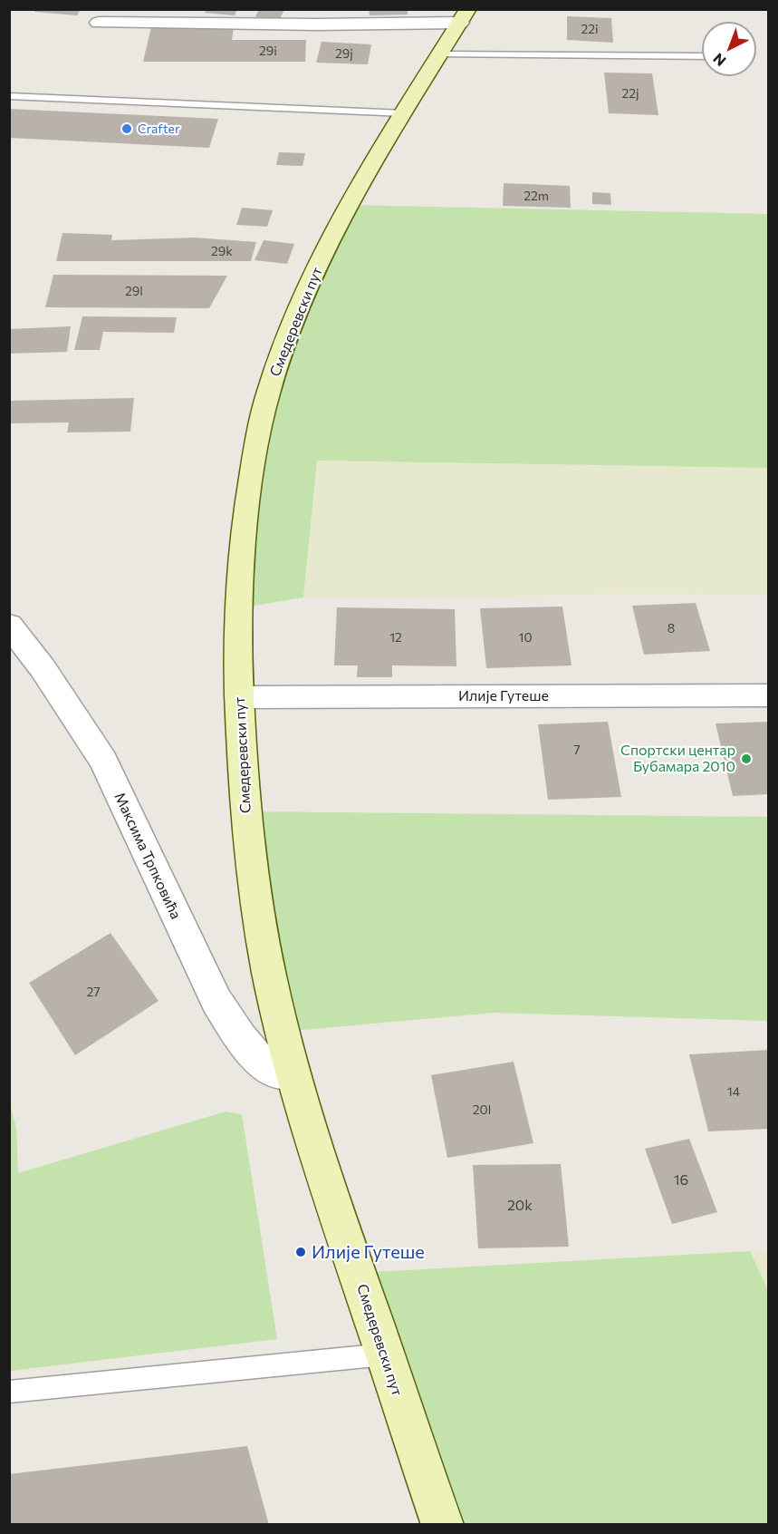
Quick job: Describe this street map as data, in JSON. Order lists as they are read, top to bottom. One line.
{"streets":{"main road":["Смедеревски пут"],"street":["Илије Гутеше","Максима Трпковића"]},"crossings":[["Смедеревски пут","Илије Гутеше"],["Смедеревски пут","Максима Трпковића"]],"places":["Crafter","Спортски центар Бубамара 2010","Илије Гутеше"],"house_numbers":["22i","29i","29j","22j","22m","29k","29l","8","12","10","7","27","14","20l","16","20k"],"north":"bottom left"}
